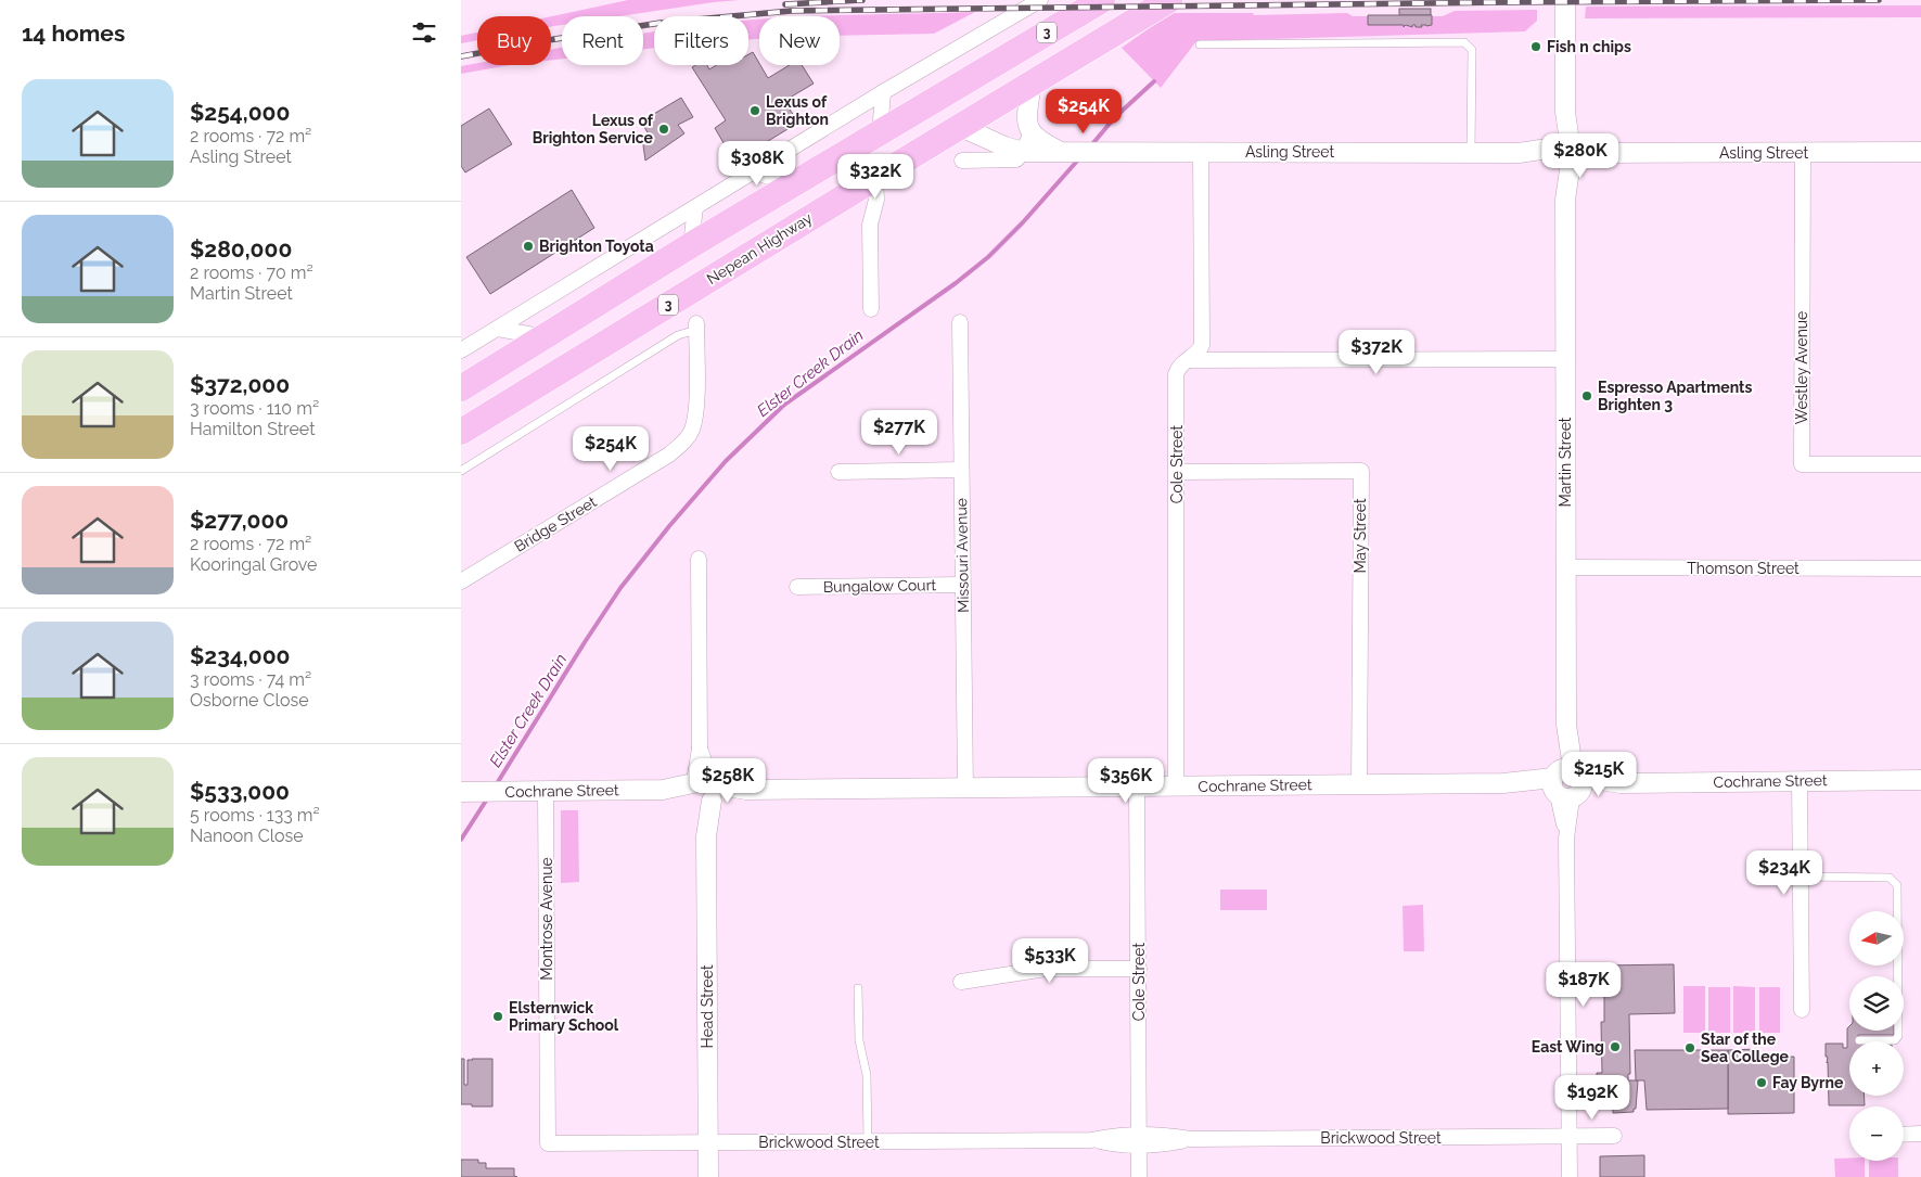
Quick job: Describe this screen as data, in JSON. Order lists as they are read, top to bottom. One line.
{"streets":{"highway":["3","Nepean Highway"],"street":["Asling Street","Westley Avenue","Martin Street","Cole Street","Bridge Street","May Street","Missouri Avenue","Thomson Street","Bungalow Court","Cochrane Street","Montrose Avenue","Head Street","Brickwood Street"]},"crossings":[["Asling Street","Nepean Highway"],["Asling Street","Westley Avenue"],["Asling Street","Martin Street"],["Asling Street","Cole Street"],["Martin Street","Thomson Street"],["Martin Street","Cochrane Street"],["Martin Street","Brickwood Street"],["Cole Street","May Street"],["Cole Street","Cochrane Street"],["Cole Street","Brickwood Street"],["May Street","Cochrane Street"],["Missouri Avenue","Bungalow Court"],["Missouri Avenue","Cochrane Street"],["Cochrane Street","Montrose Avenue"],["Cochrane Street","Head Street"],["Montrose Avenue","Brickwood Street"],["Head Street","Brickwood Street"]],"water":["Elster Creek Drain"],"places":["Fish n chips","Lexus of Brighton","Lexus of Brighton Service","Brighton Toyota","Espresso Apartments Brighten 3","Elsternwick Primary School","East Wing","Star of the Sea College","Fay Byrne"],"north":"left","page":{"heading":"14 homes","chip":["Buy","Rent","Filters","New"],"list":[{"name":"$254,000","note":"2 rooms · 72 m² · Asling Street"},{"name":"$280,000","note":"2 rooms · 70 m² · Martin Street"},{"name":"$372,000","note":"3 rooms · 110 m² · Hamilton Street"},{"name":"$277,000","note":"2 rooms · 72 m² · Kooringal Grove"},{"name":"$234,000","note":"3 rooms · 74 m² · Osborne Close"},{"name":"$533,000","note":"5 rooms · 133 m² · Nanoon Close"}],"price":["$254K","$280K","$308K","$322K","$372K","$277K","$254K","$215K","$258K","$356K","$234K","$533K","$187K","$192K"],"map_buttons":["+","−"]}}
